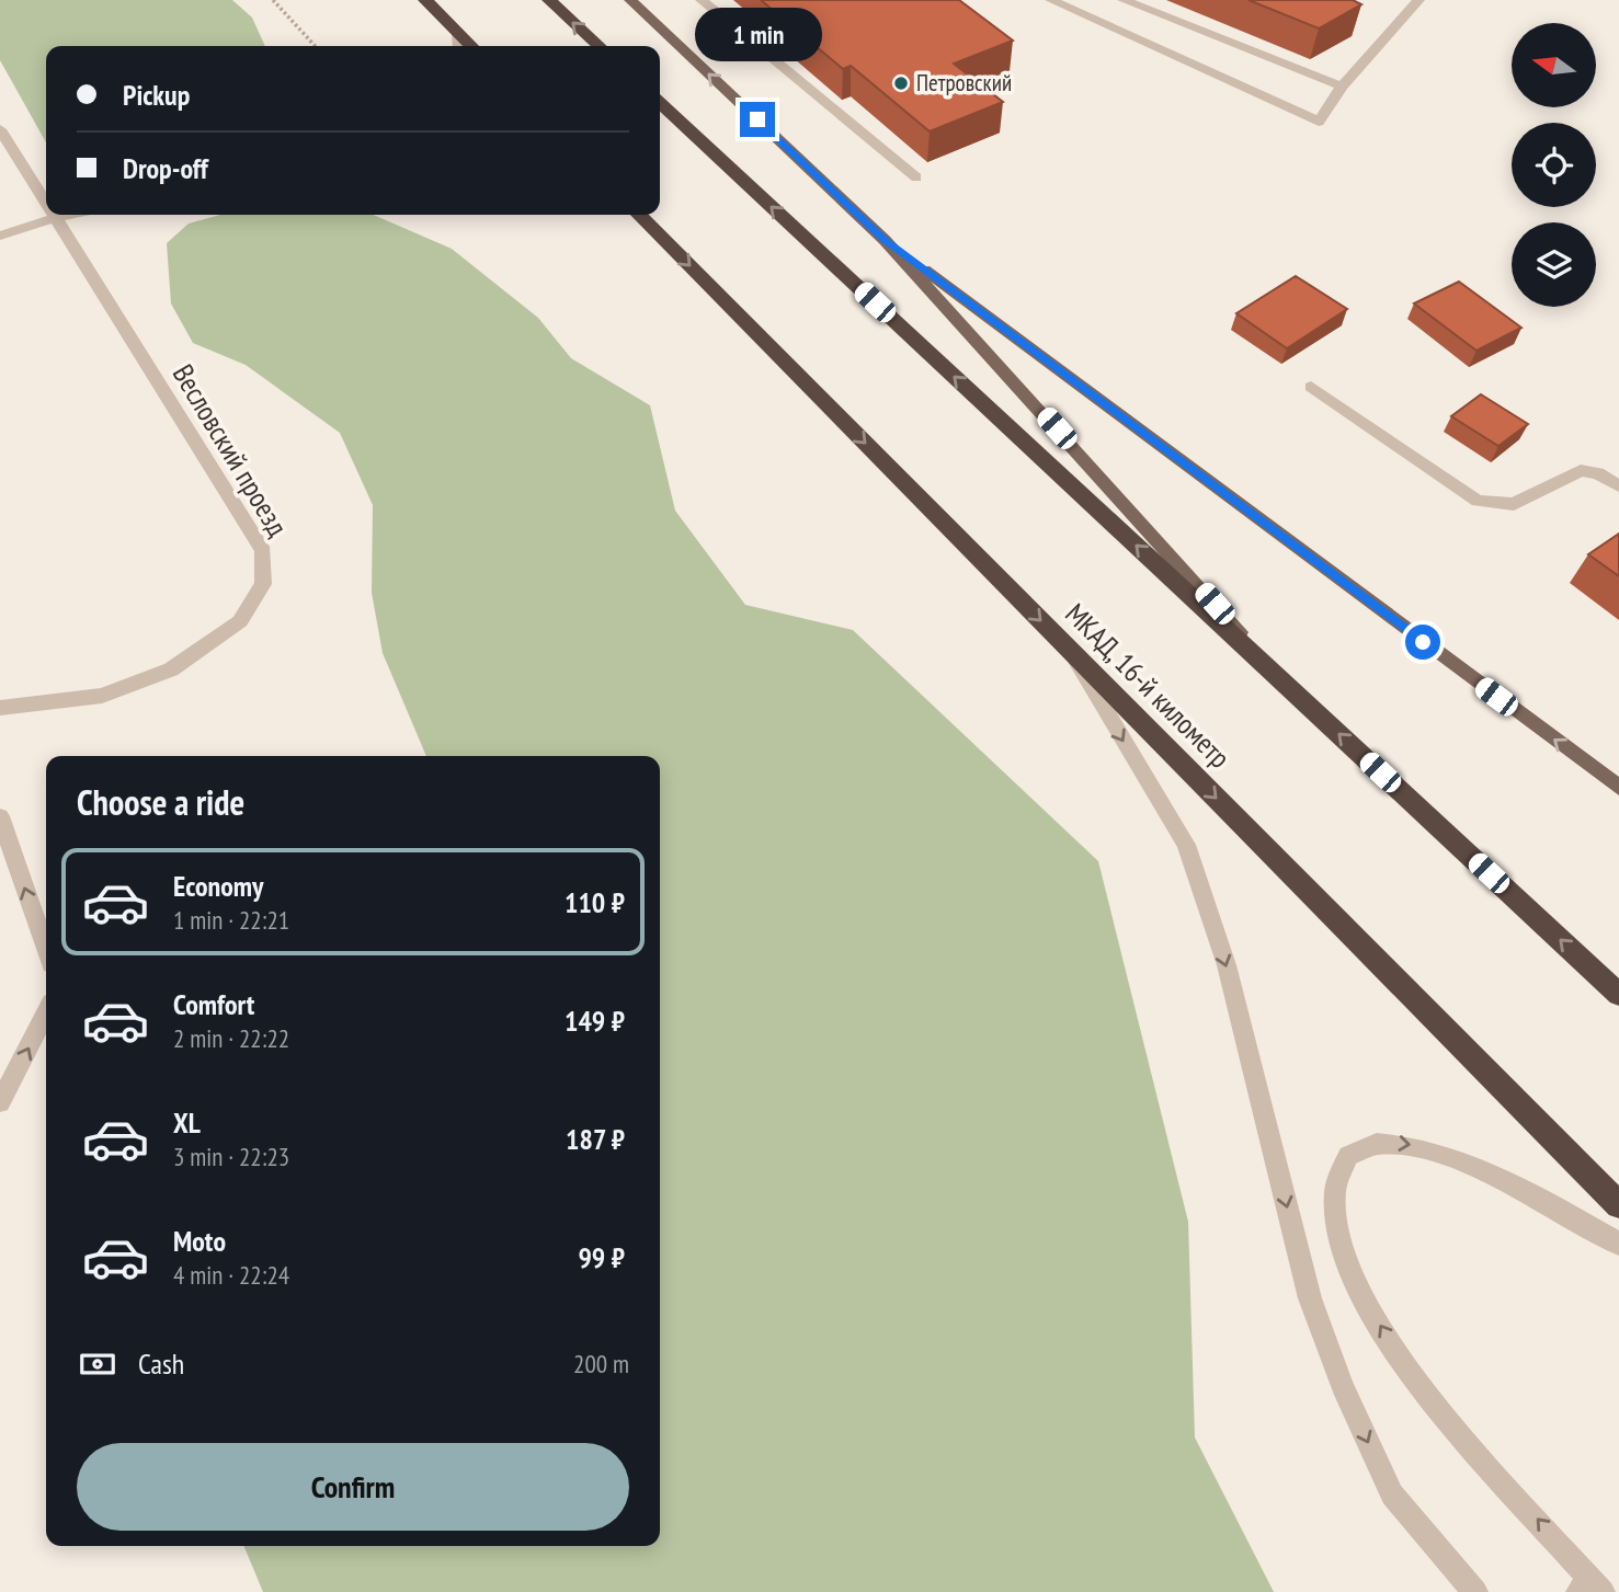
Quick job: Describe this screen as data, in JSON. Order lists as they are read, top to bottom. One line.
{"streets":{"highway":["МКАД, 16-й километр"],"street":["Весловский проезд"]},"places":["Петровский"],"north":"left","page":{"bubble":"1 min","banner":["Pickup","Drop-off"],"heading":"Choose a ride","list":[{"name":"Economy","note":"1 min · 22:21","value":"110 ₽"},{"name":"Comfort","note":"2 min · 22:22","value":"149 ₽"},{"name":"XL","note":"3 min · 22:23","value":"187 ₽"},{"name":"Moto","note":"4 min · 22:24","value":"99 ₽"}],"pay":["Cash","200 m"],"buttons":"Confirm"}}
